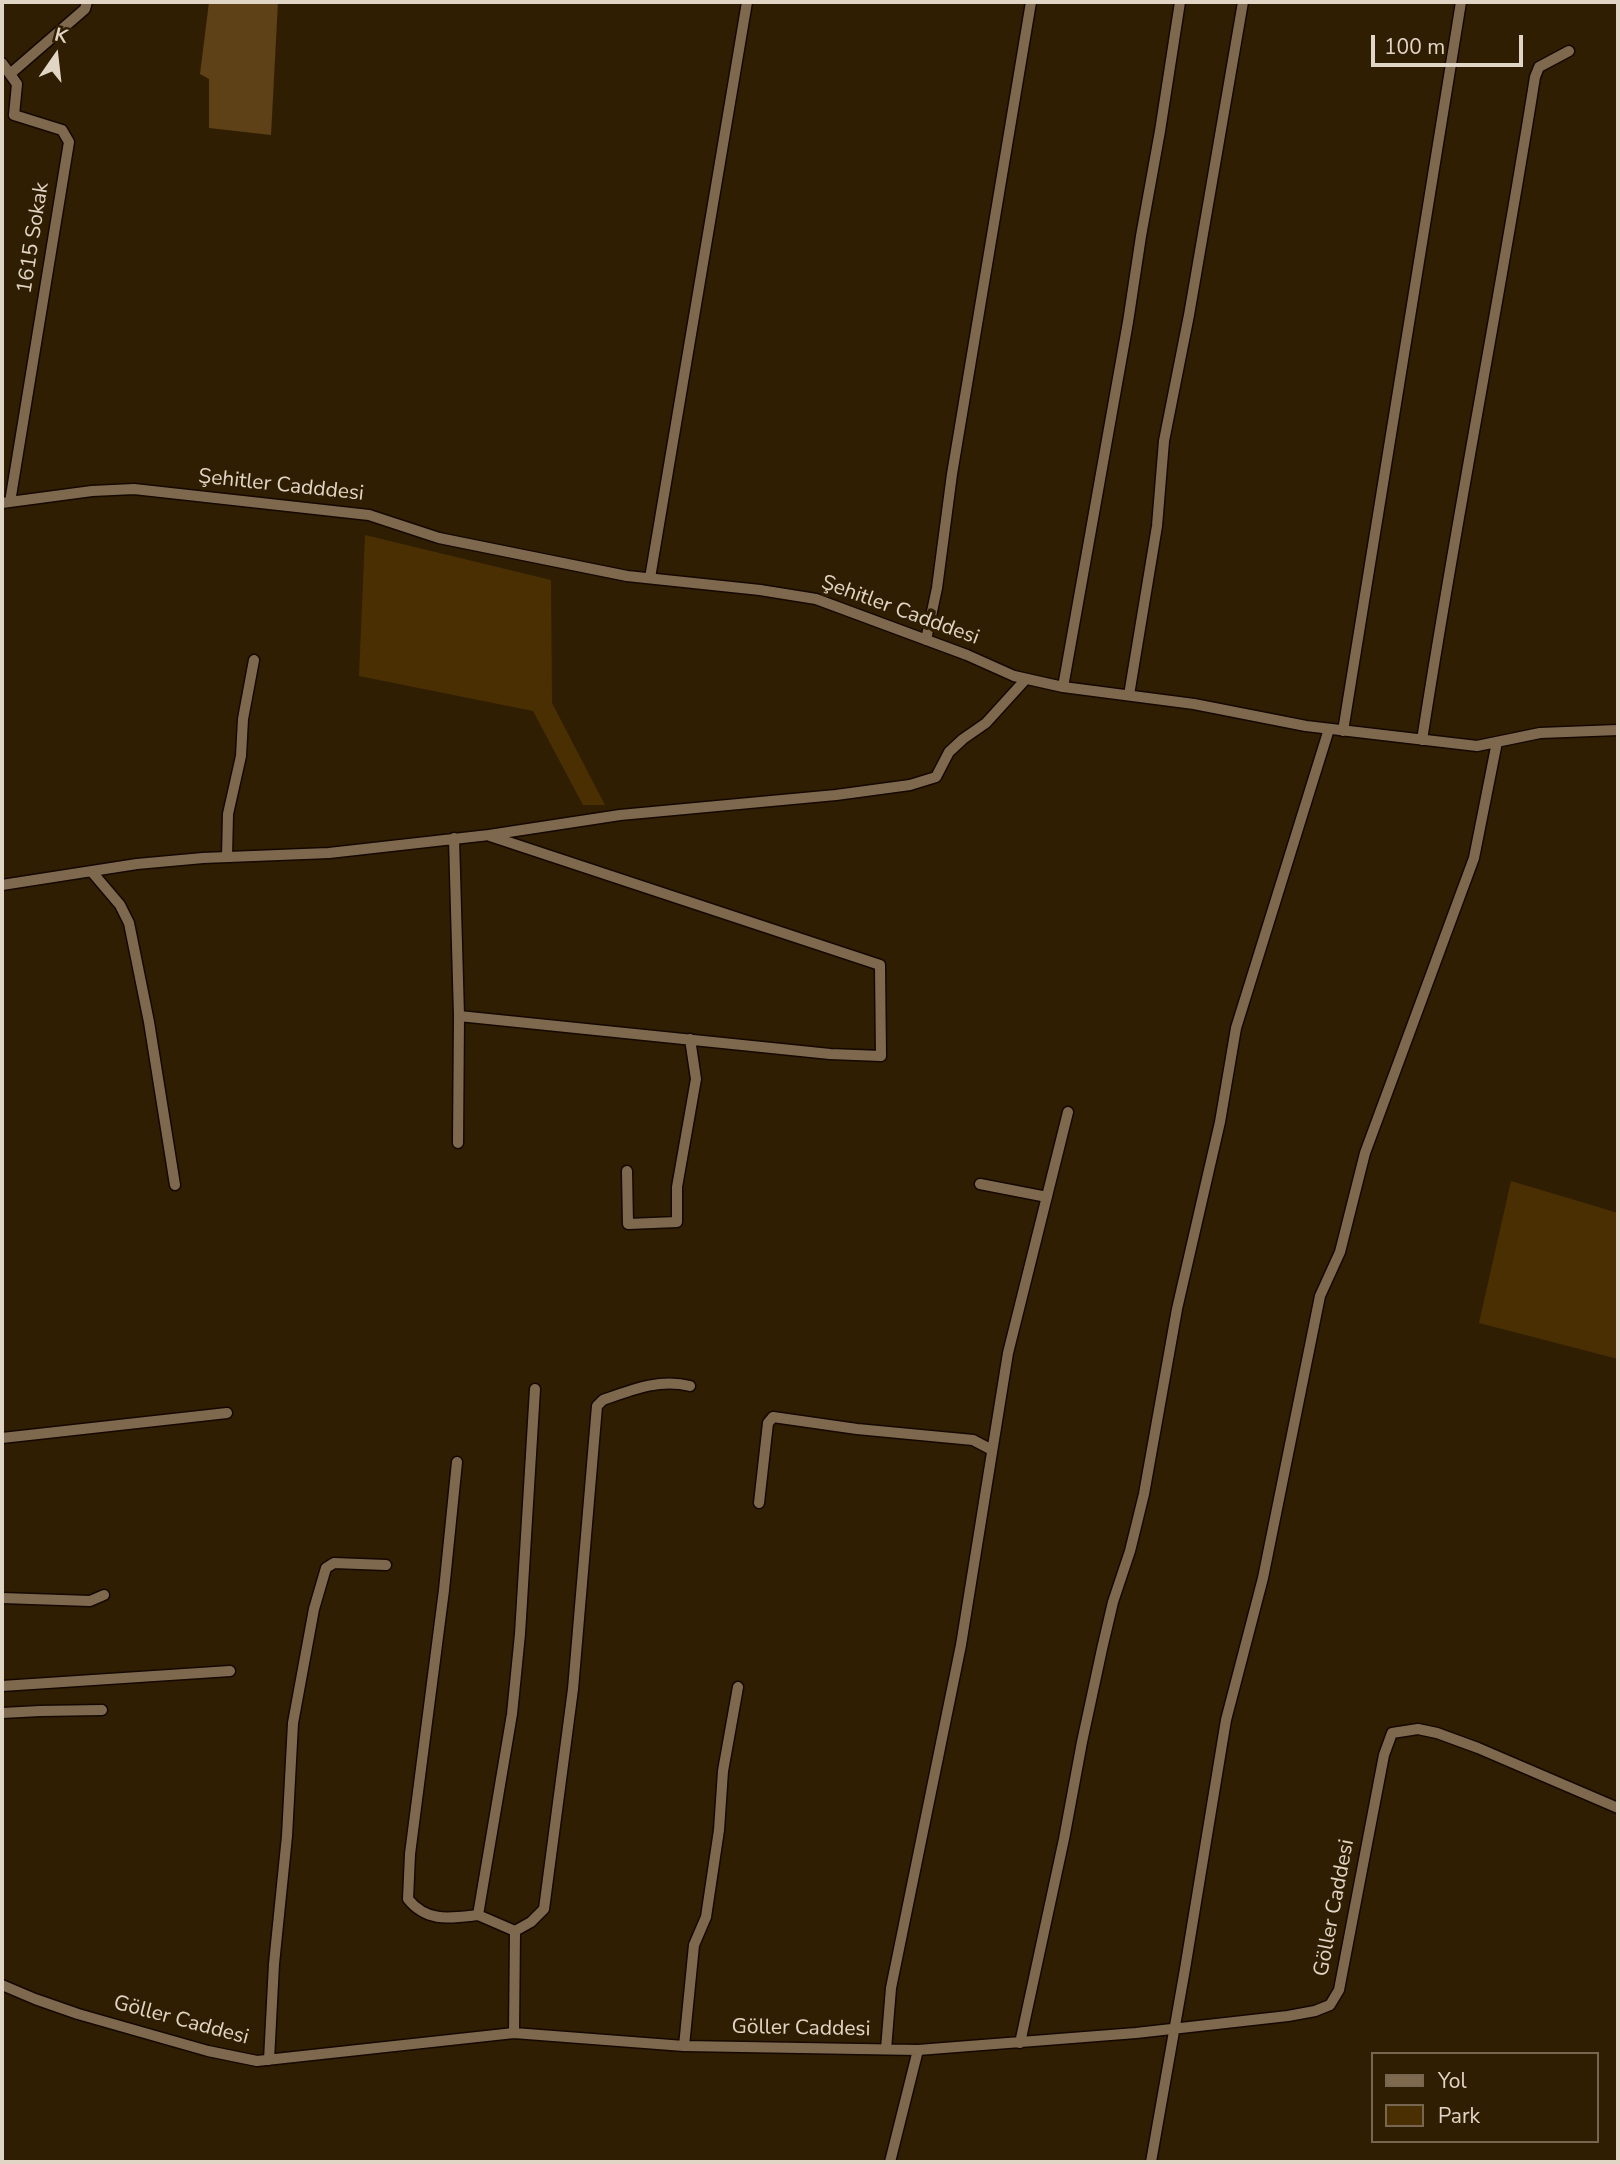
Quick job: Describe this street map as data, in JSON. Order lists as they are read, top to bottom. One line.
{"streets":{"street":["1615 Sokak","Şehitler Cadddesi","Göller Caddesi"]},"crossings":[["1615 Sokak","Şehitler Cadddesi"]],"legend":["Yol","Park"],"scale_bar":"100 m","north":"top"}
